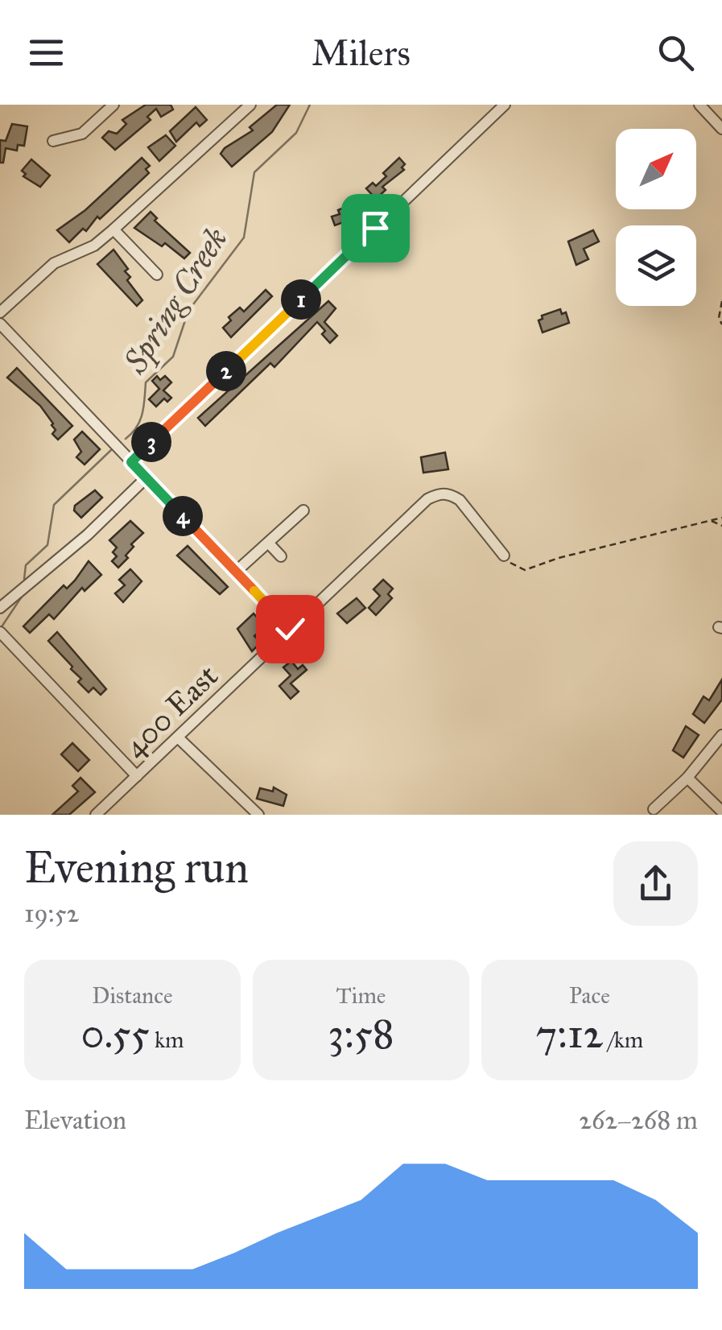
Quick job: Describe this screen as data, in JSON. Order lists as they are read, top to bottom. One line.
{"streets":{"street":["400 East"]},"water":["Spring Creek"],"north":"top right","page":{"header":"Milers","pins":["1","2","3","4"],"heading":["Evening run","19:52"],"stats":[["Distance","0.55 km"],["Time","3:58"],["Pace","7:12 /km"]],"chart":["Elevation","262–268 m"]}}
